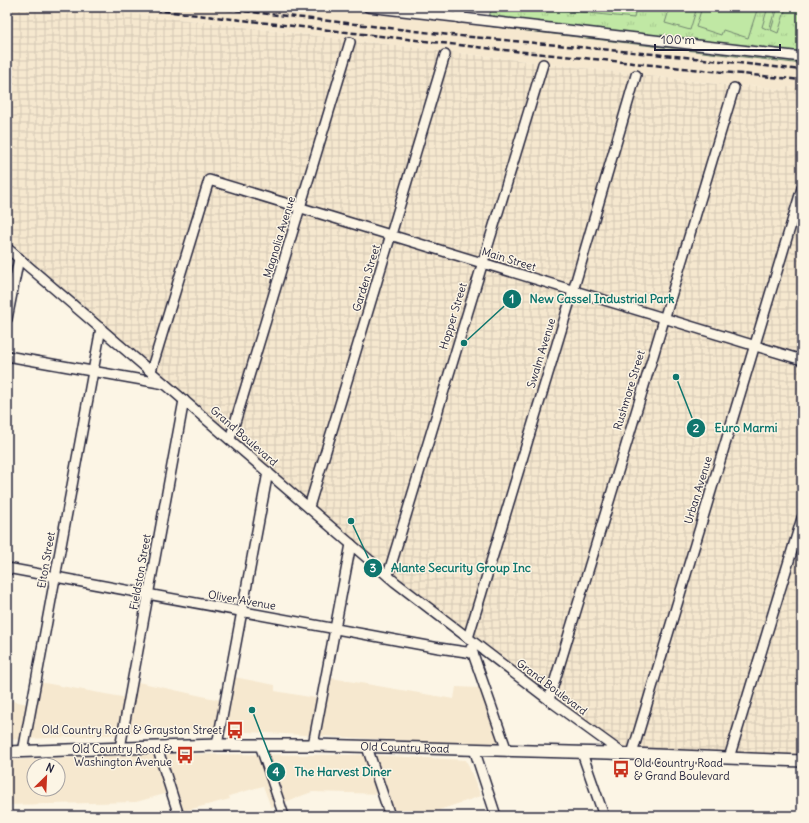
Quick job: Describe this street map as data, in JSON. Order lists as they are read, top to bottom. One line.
{"streets":{"main road":["Old Country Road"],"street":["Magnolia Avenue","Main Street","Garden Street","Hopper Street","Swalm Avenue","Rushmore Street","Grand Boulevard","Urban Avenue","Elton Street","Fieldston Street","Oliver Avenue"]},"crossings":[["Magnolia Avenue","Main Street"],["Magnolia Avenue","Grand Boulevard"],["Main Street","Garden Street"],["Main Street","Hopper Street"],["Main Street","Swalm Avenue"],["Main Street","Rushmore Street"],["Main Street","Grand Boulevard"],["Main Street","Urban Avenue"],["Garden Street","Grand Boulevard"],["Hopper Street","Grand Boulevard"],["Swalm Avenue","Grand Boulevard"],["Rushmore Street","Grand Boulevard"],["Grand Boulevard","Urban Avenue"],["Grand Boulevard","Elton Street"],["Grand Boulevard","Fieldston Street"],["Grand Boulevard","Old Country Road"],["Urban Avenue","Old Country Road"],["Elton Street","Oliver Avenue"],["Elton Street","Old Country Road"],["Fieldston Street","Oliver Avenue"],["Fieldston Street","Old Country Road"]],"places":{"other":["New Cassel Industrial Park","Euro Marmi","Alante Security Group Inc","The Harvest Diner"],"bus stop":["Old Country Road & Grayston Street","Old Country Road & Washington Avenue","Old Country Road & Grand Boulevard"]},"scale_bar":"100 m","north":"top right"}
